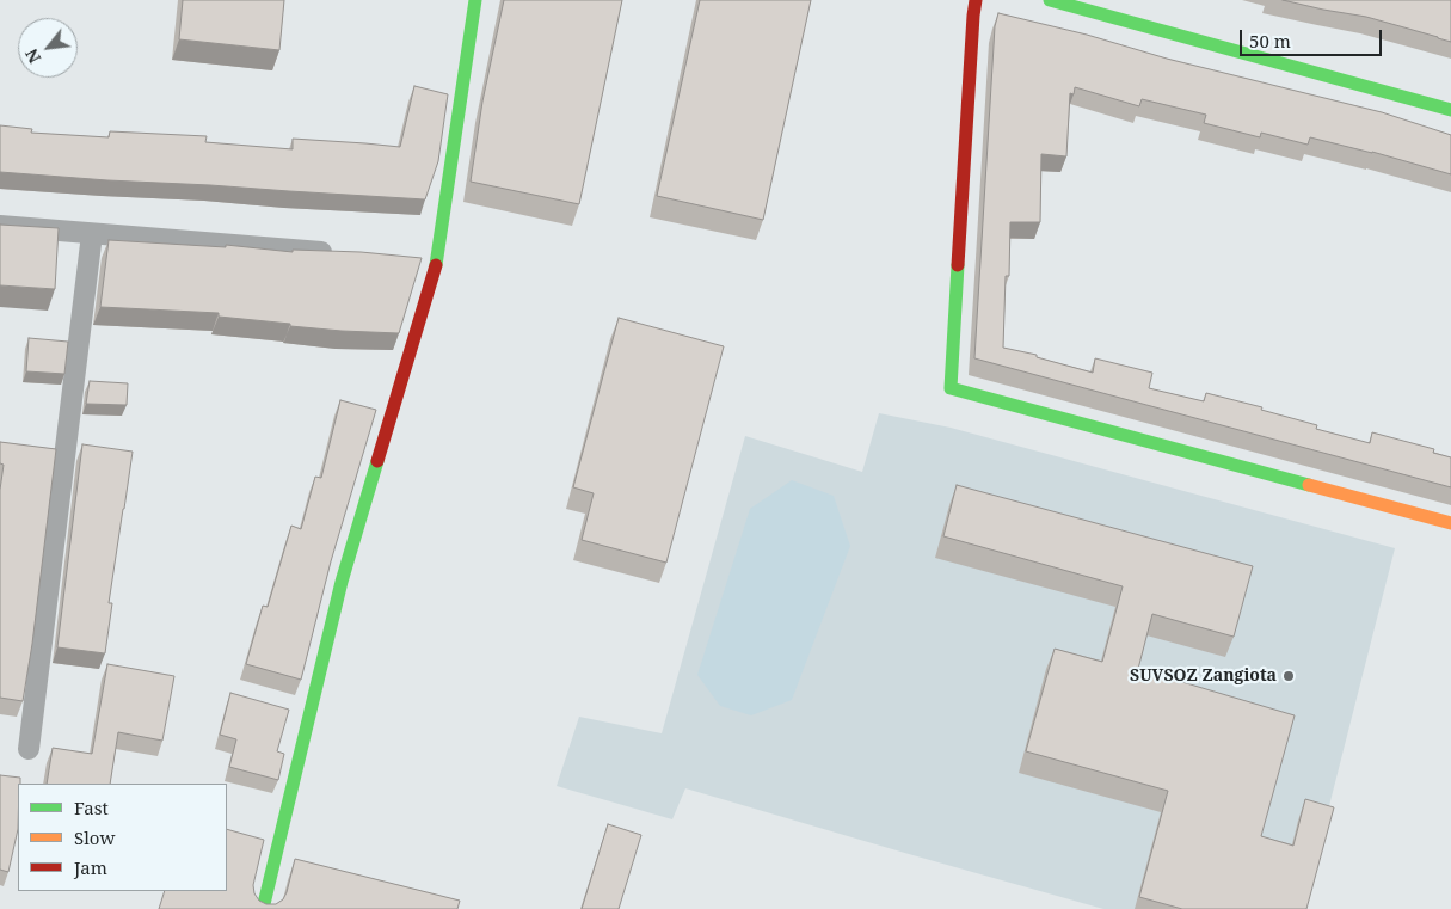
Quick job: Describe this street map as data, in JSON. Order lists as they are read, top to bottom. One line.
{"places":["SUVSOZ Zangiota"],"legend":["Fast","Slow","Jam"],"scale_bar":"50 m","north":"bottom left"}
